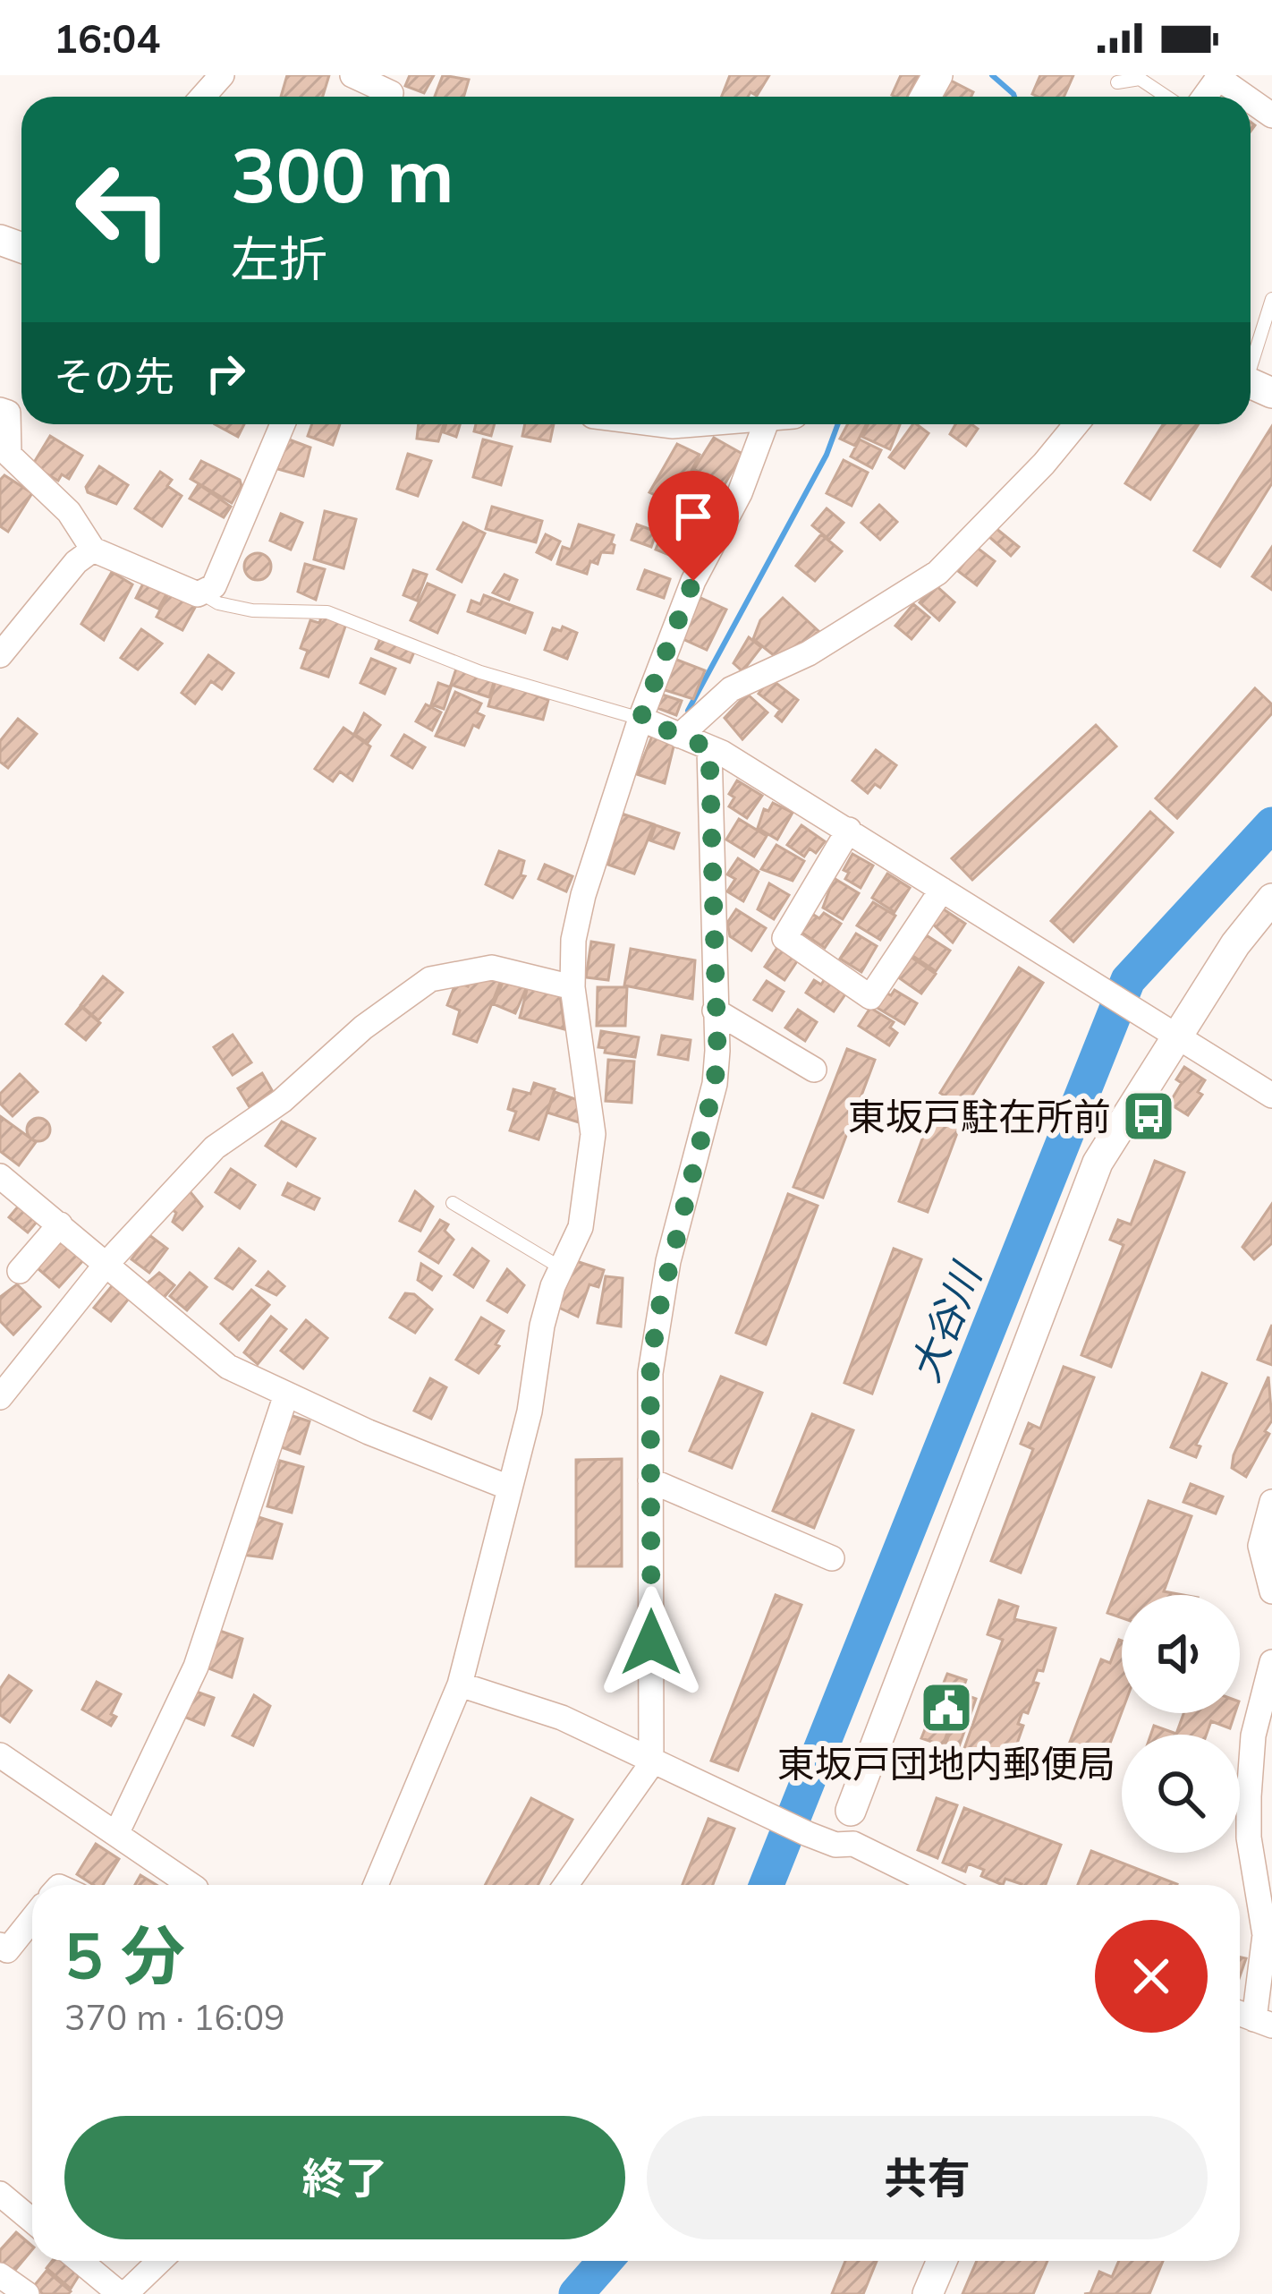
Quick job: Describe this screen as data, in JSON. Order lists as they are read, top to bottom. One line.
{"water":["大谷川"],"places":{"bus stop":["東坂戸駐在所前"],"public building":["東坂戸団地内郵便局"]},"page":{"status":"16:04","turn":["300 m","左折"],"then":"その先","heading":["5 分","370 m · 16:09"],"buttons":["終了","共有"]}}
